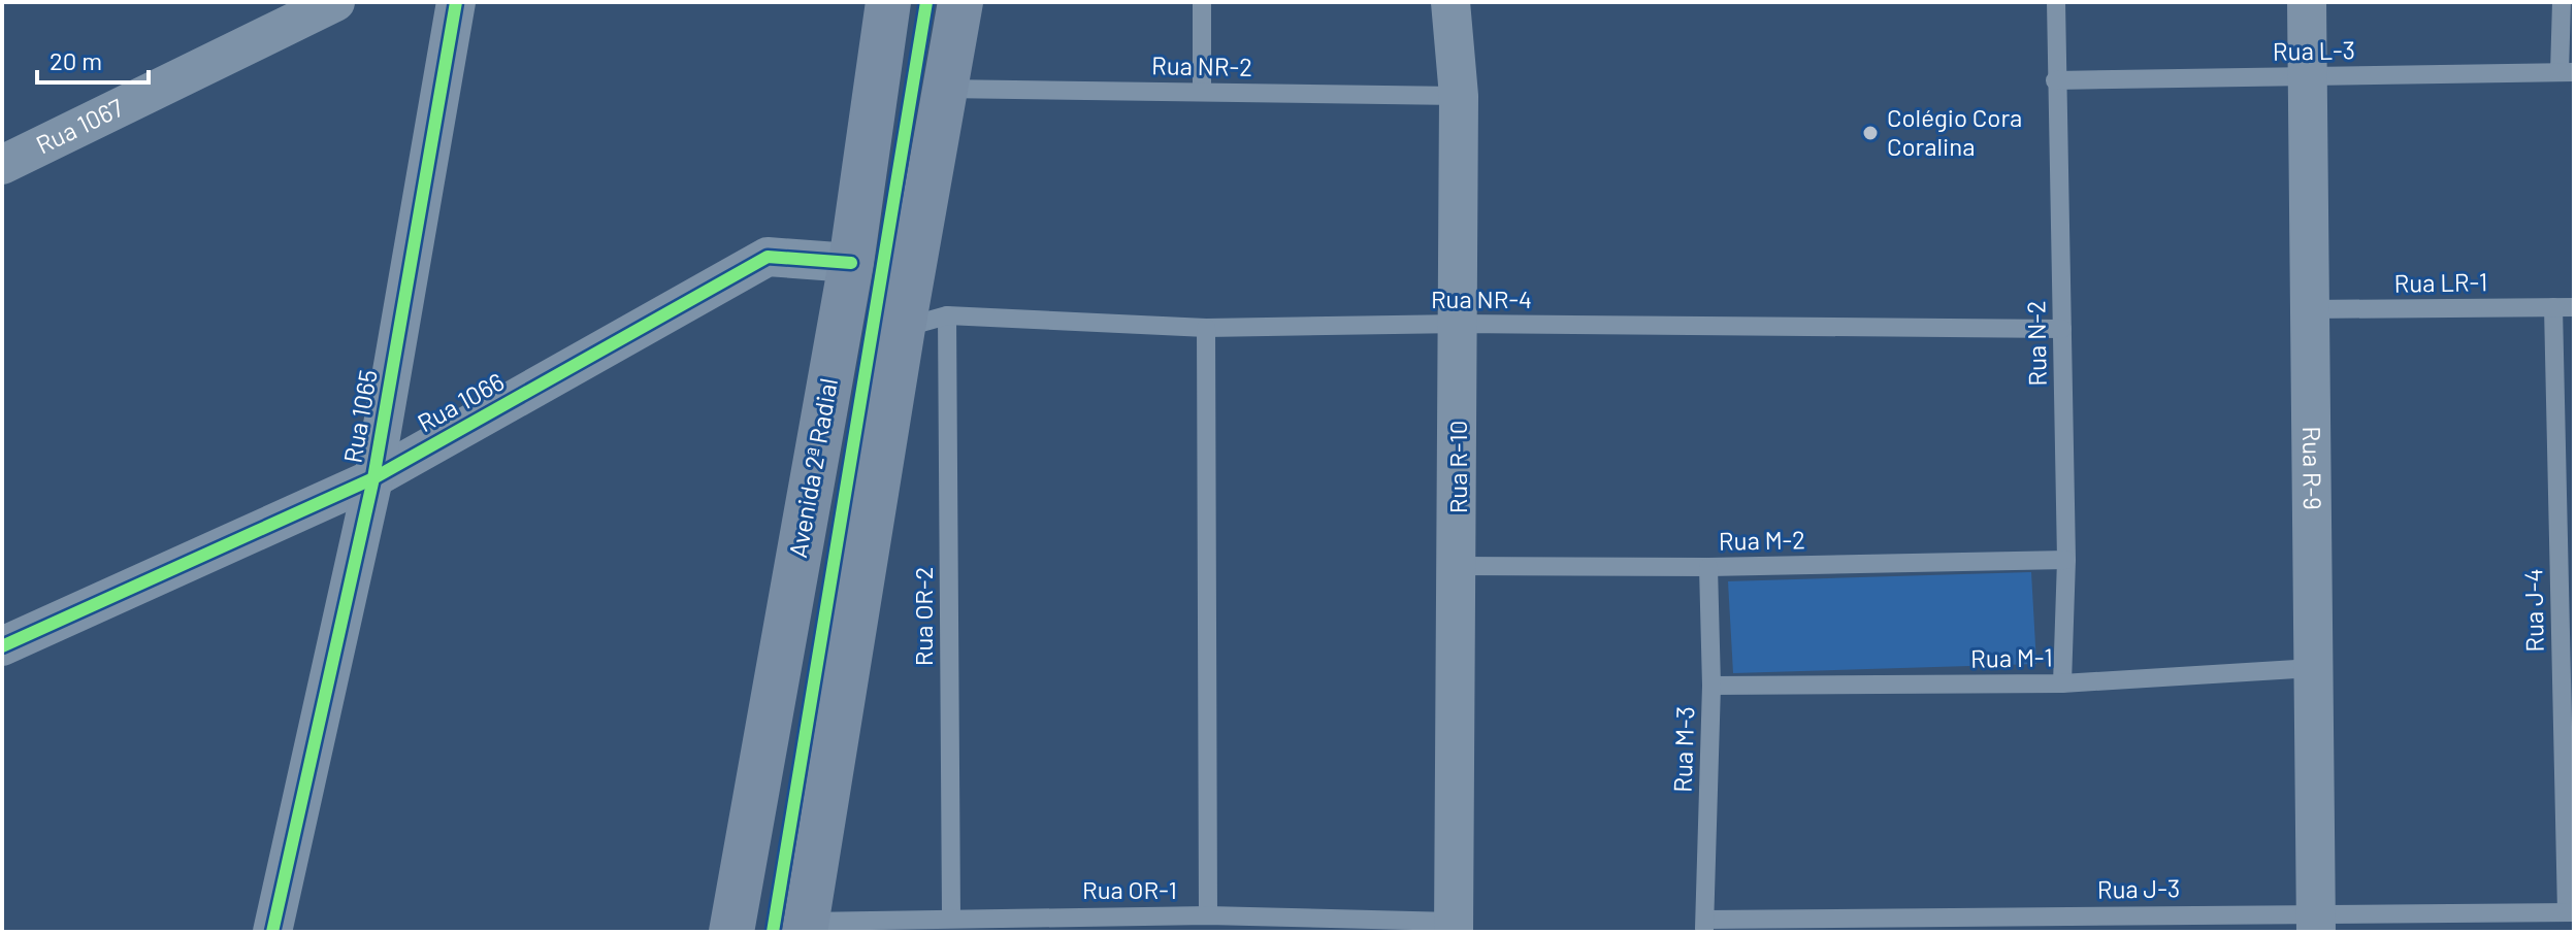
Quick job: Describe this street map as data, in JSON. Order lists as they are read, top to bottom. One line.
{"streets":{"main road":["Avenida 2ª Radial"],"street":["Rua 1067","Rua 1066","Rua 1065","Rua R-10","Rua R-9"],"lane":["Rua L-3","Rua NR-2","Rua LR-1","Rua NR-4","Rua N-2","Rua M-2","Rua J-4","Rua OR-2","Rua M-1","Rua M-3","Rua J-3","Rua OR-1"]},"crossings":[["Rua L-3","Rua N-2"],["Rua L-3","Rua R-9"],["Rua NR-2","Rua R-10"],["Rua LR-1","Rua R-9"],["Rua LR-1","Rua J-4"],["Rua NR-4","Rua N-2"],["Rua NR-4","Rua R-10"],["Rua NR-4","Rua OR-2"],["Rua N-2","Rua M-2"],["Rua N-2","Rua M-1"],["Rua 1066","Rua 1065"],["Rua 1066","Avenida 2ª Radial"],["Rua R-10","Rua M-2"],["Rua R-10","Rua OR-1"],["Rua R-9","Rua M-1"],["Rua R-9","Rua J-3"],["Rua M-2","Rua M-3"],["Rua J-4","Rua J-3"],["Rua OR-2","Rua OR-1"],["Rua M-1","Rua M-3"],["Rua M-3","Rua J-3"]],"places":["Colégio Cora Coralina"],"scale_bar":"20 m"}
